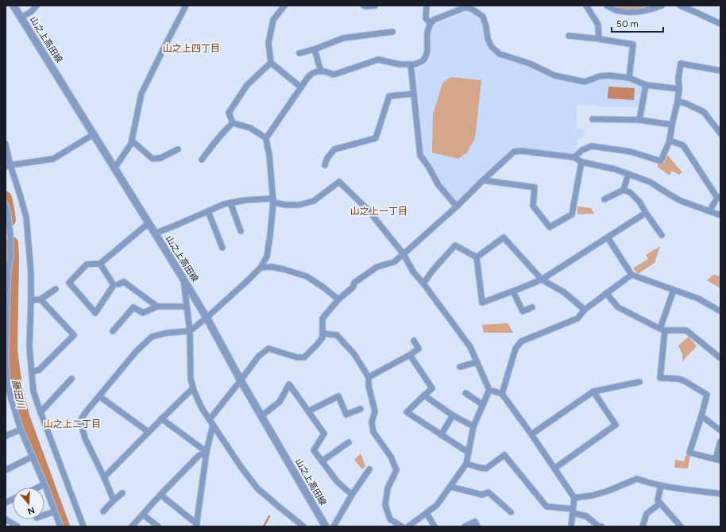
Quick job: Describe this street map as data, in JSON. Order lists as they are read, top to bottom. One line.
{"streets":{"street":["山之上高田線"]},"districts":["山之上四丁目","山之上一丁目","山之上二丁目"],"water":["藤田川"],"scale_bar":"50 m","north":"bottom"}
